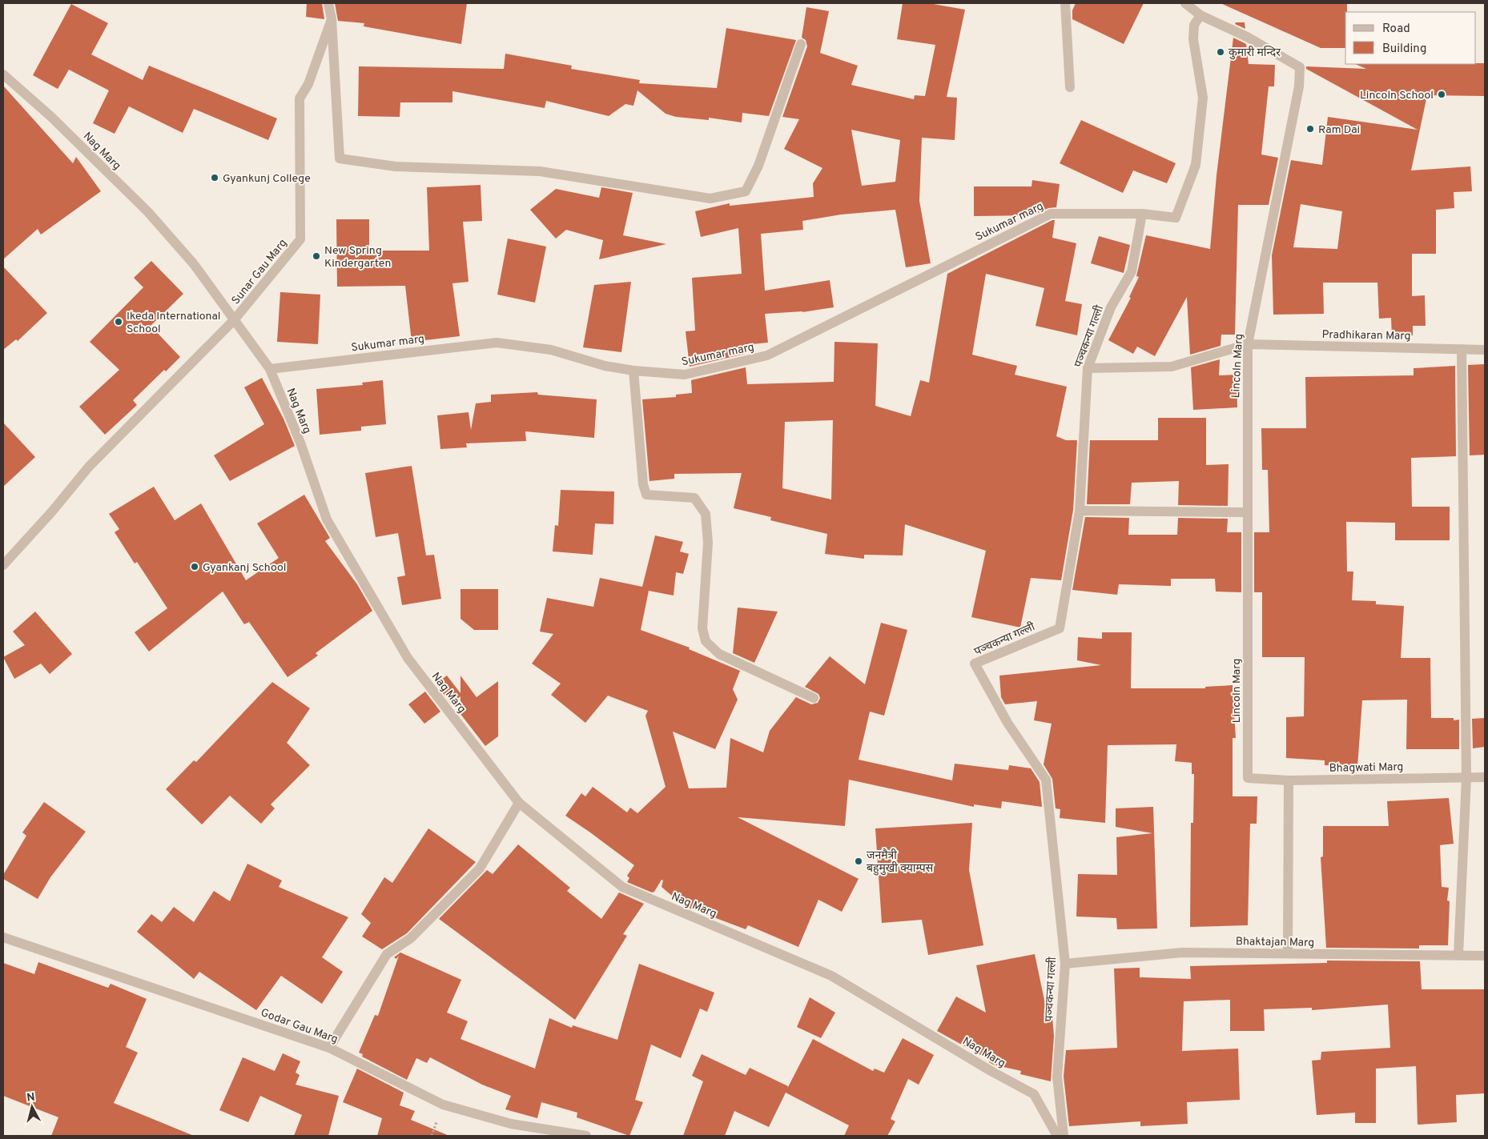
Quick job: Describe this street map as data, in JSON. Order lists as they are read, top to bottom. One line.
{"streets":{"street":["Nag Marg","Sukumar marg","Sunar Gau Marg","Pradhikaran Marg","पञ्चकन्या गल्ली","Lincoln Marg","Bhagwati Marg","Bhaktajan Marg","Godar Gau Marg"]},"crossings":[["Nag Marg","Sukumar marg"],["Nag Marg","Sunar Gau Marg"],["Sukumar marg","पञ्चकन्या गल्ली"],["Sukumar marg","Lincoln Marg"],["Pradhikaran Marg","पञ्चकन्या गल्ली"],["Pradhikaran Marg","Lincoln Marg"],["पञ्चकन्या गल्ली","Bhaktajan Marg"],["Lincoln Marg","Bhagwati Marg"]],"places":["कुमारी मन्दिर","Lincoln School","Ram Dai","Gyankunj College","New Spring Kindergarten","Ikeda International School","Gyankanj School","जनमैत्री बहुमुखी क्याम्पस"],"legend":["Road","Building"],"north":"top"}
